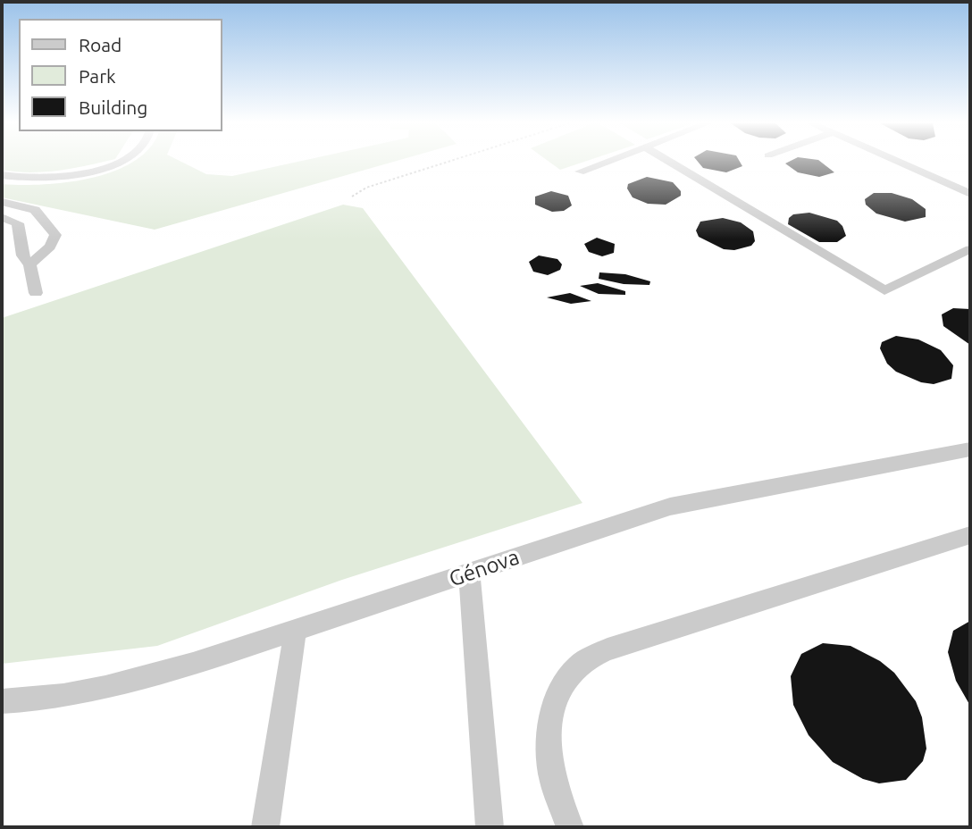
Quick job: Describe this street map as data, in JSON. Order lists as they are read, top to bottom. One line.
{"streets":{"street":["Génova"]},"legend":["Road","Park","Building"]}
